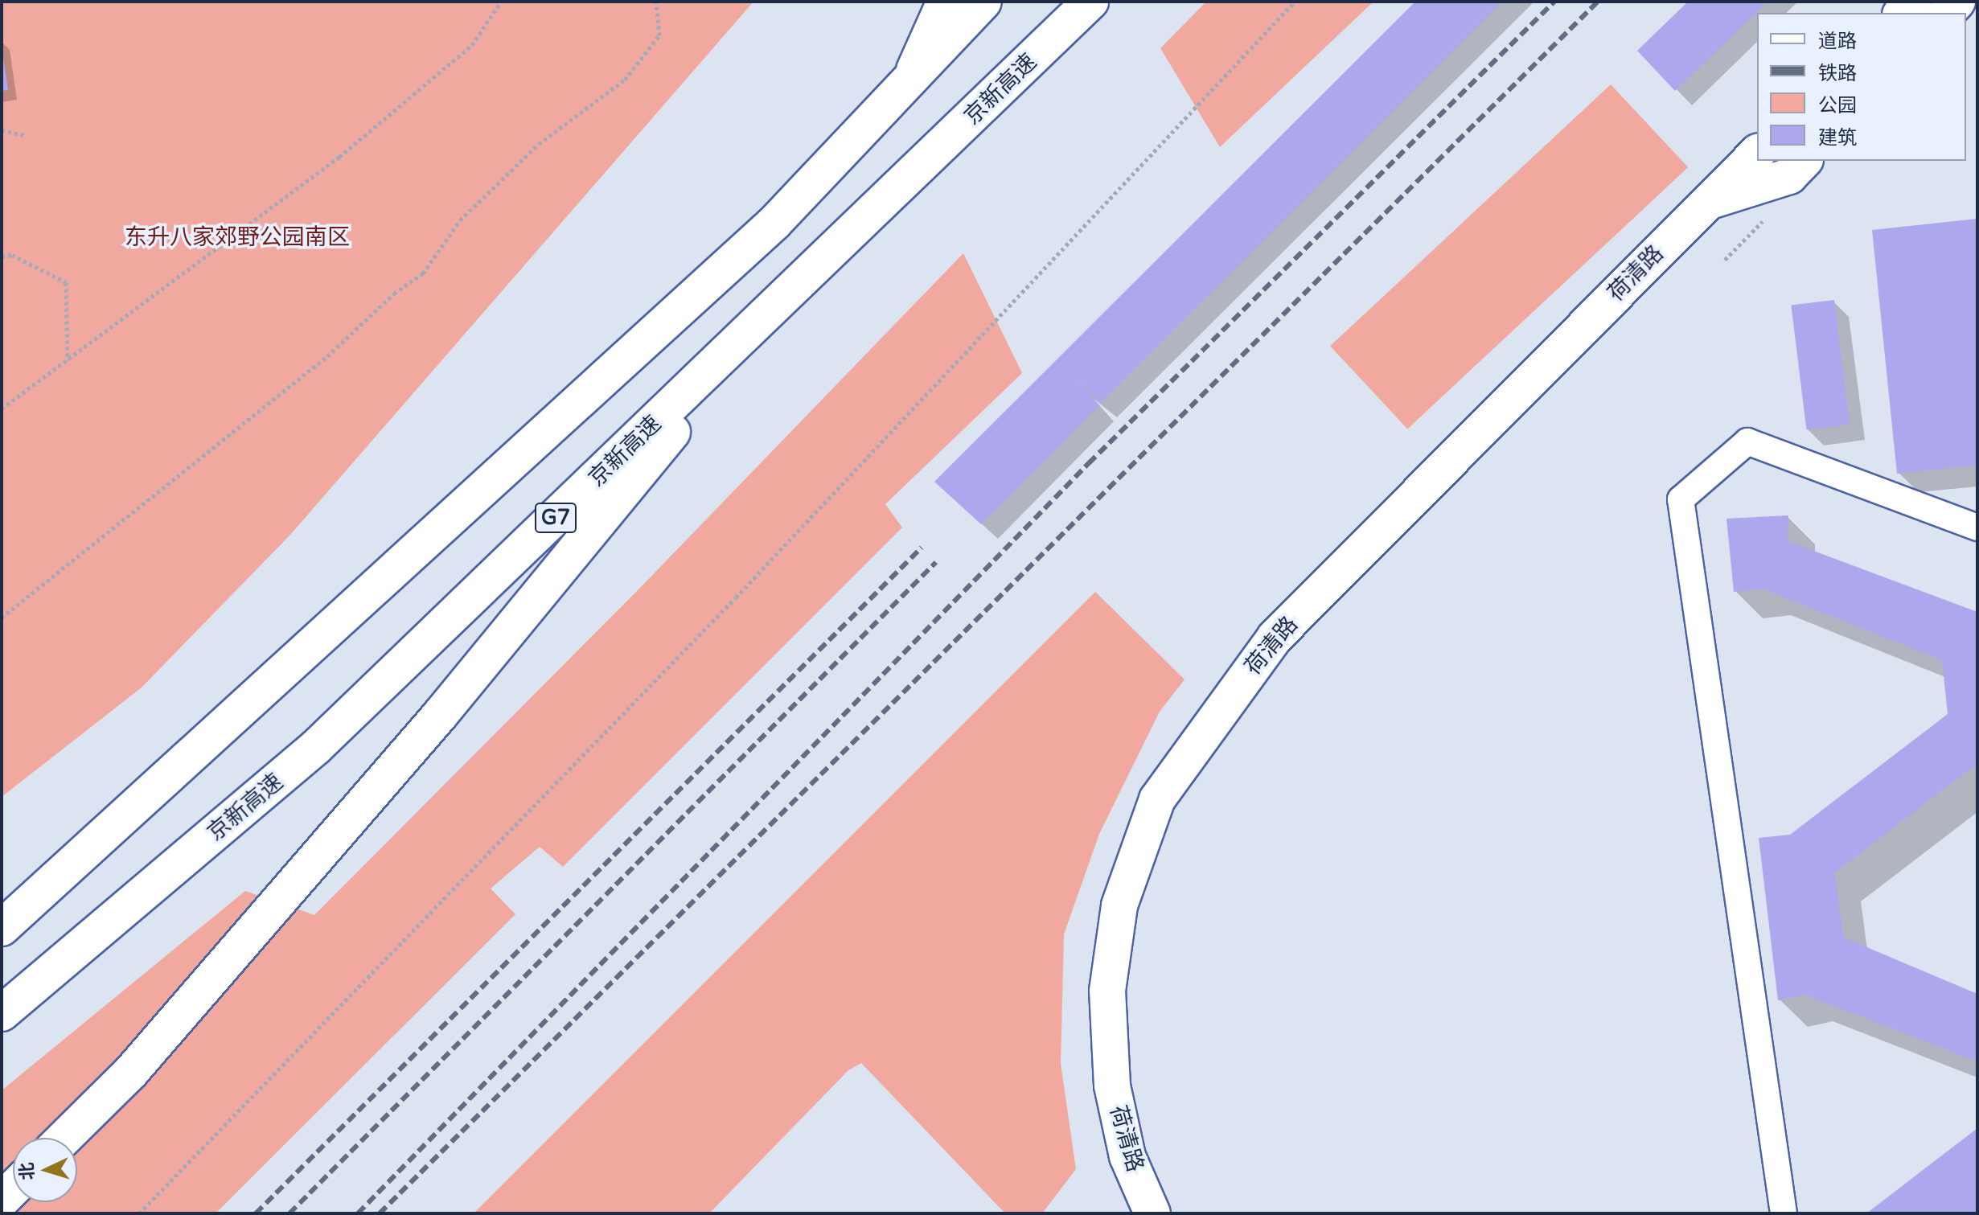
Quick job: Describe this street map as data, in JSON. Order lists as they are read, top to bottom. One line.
{"streets":{"main road":["京新高速","荷清路","G7"]},"parks":["东升八家郊野公园南区"],"legend":["道路","铁路","公园","建筑"],"north":"left"}
